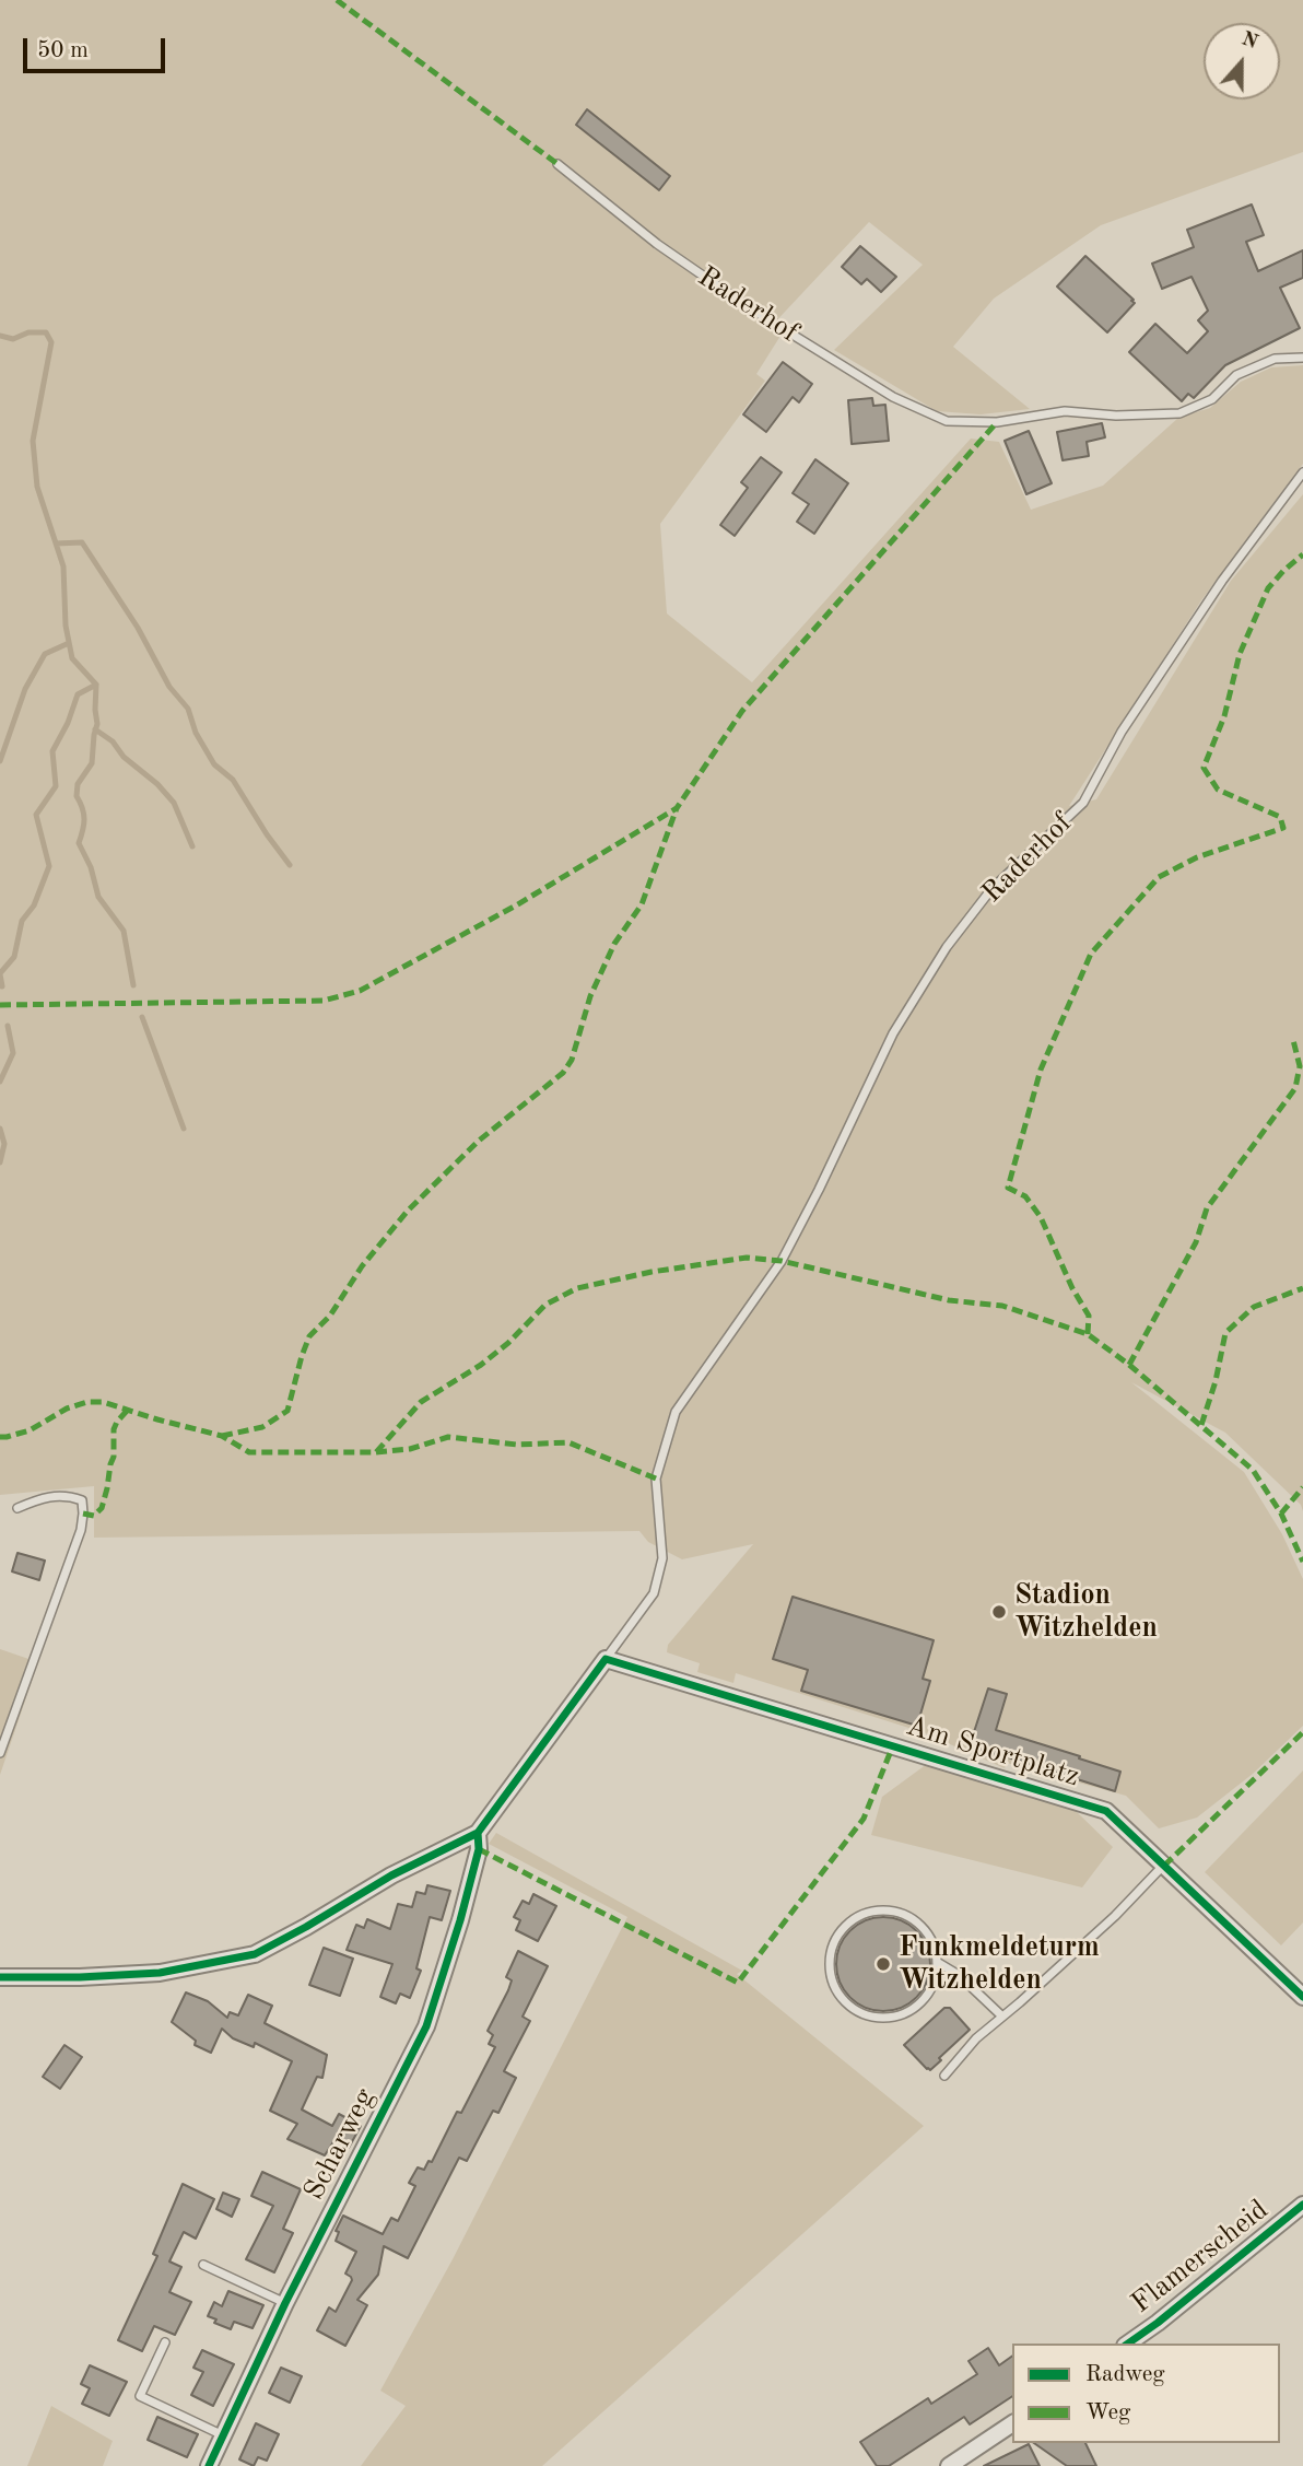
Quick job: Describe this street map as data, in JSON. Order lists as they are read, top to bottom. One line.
{"streets":{"street":["Am Sportplatz","Scharweg","Flamerscheid"],"lane":["Raderhof"]},"crossings":[["Raderhof","Am Sportplatz"],["Raderhof","Scharweg"],["Am Sportplatz","Scharweg"]],"places":["Stadion Witzhelden","Funkmeldeturm Witzhelden"],"legend":["Radweg","Weg"],"scale_bar":"50 m","north":"top"}
